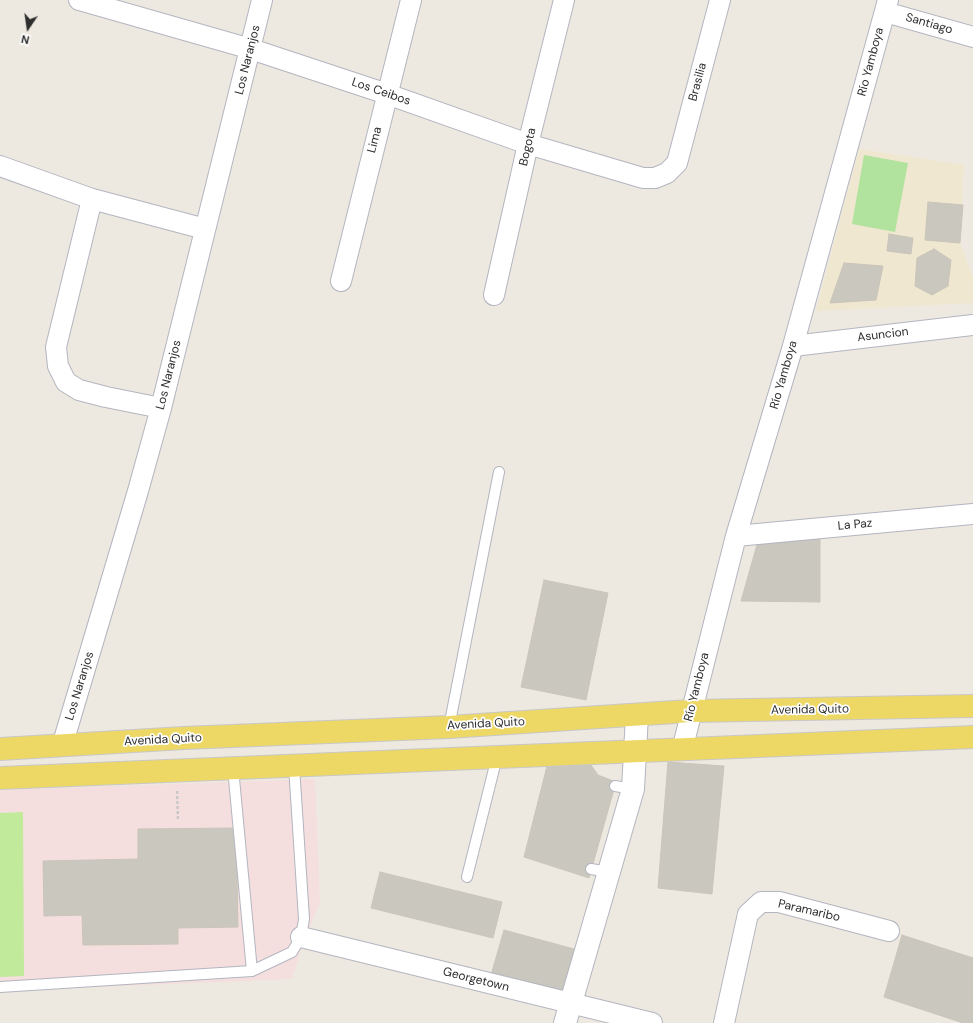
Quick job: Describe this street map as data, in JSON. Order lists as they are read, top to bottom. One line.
{"streets":{"main road":["Avenida Quito"],"street":["Santiago","Los Naranjos","Río Yamboya","Brasilia","Los Ceibos","Lima","Bogota","Asuncion","La Paz","Paramaribo","Georgetown"]},"crossings":[["Santiago","Río Yamboya"],["Los Naranjos","Los Ceibos"],["Los Naranjos","Avenida Quito"],["Río Yamboya","Asuncion"],["Río Yamboya","La Paz"],["Río Yamboya","Avenida Quito"],["Brasilia","Los Ceibos"],["Los Ceibos","Lima"],["Los Ceibos","Bogota"]],"north":"bottom"}
